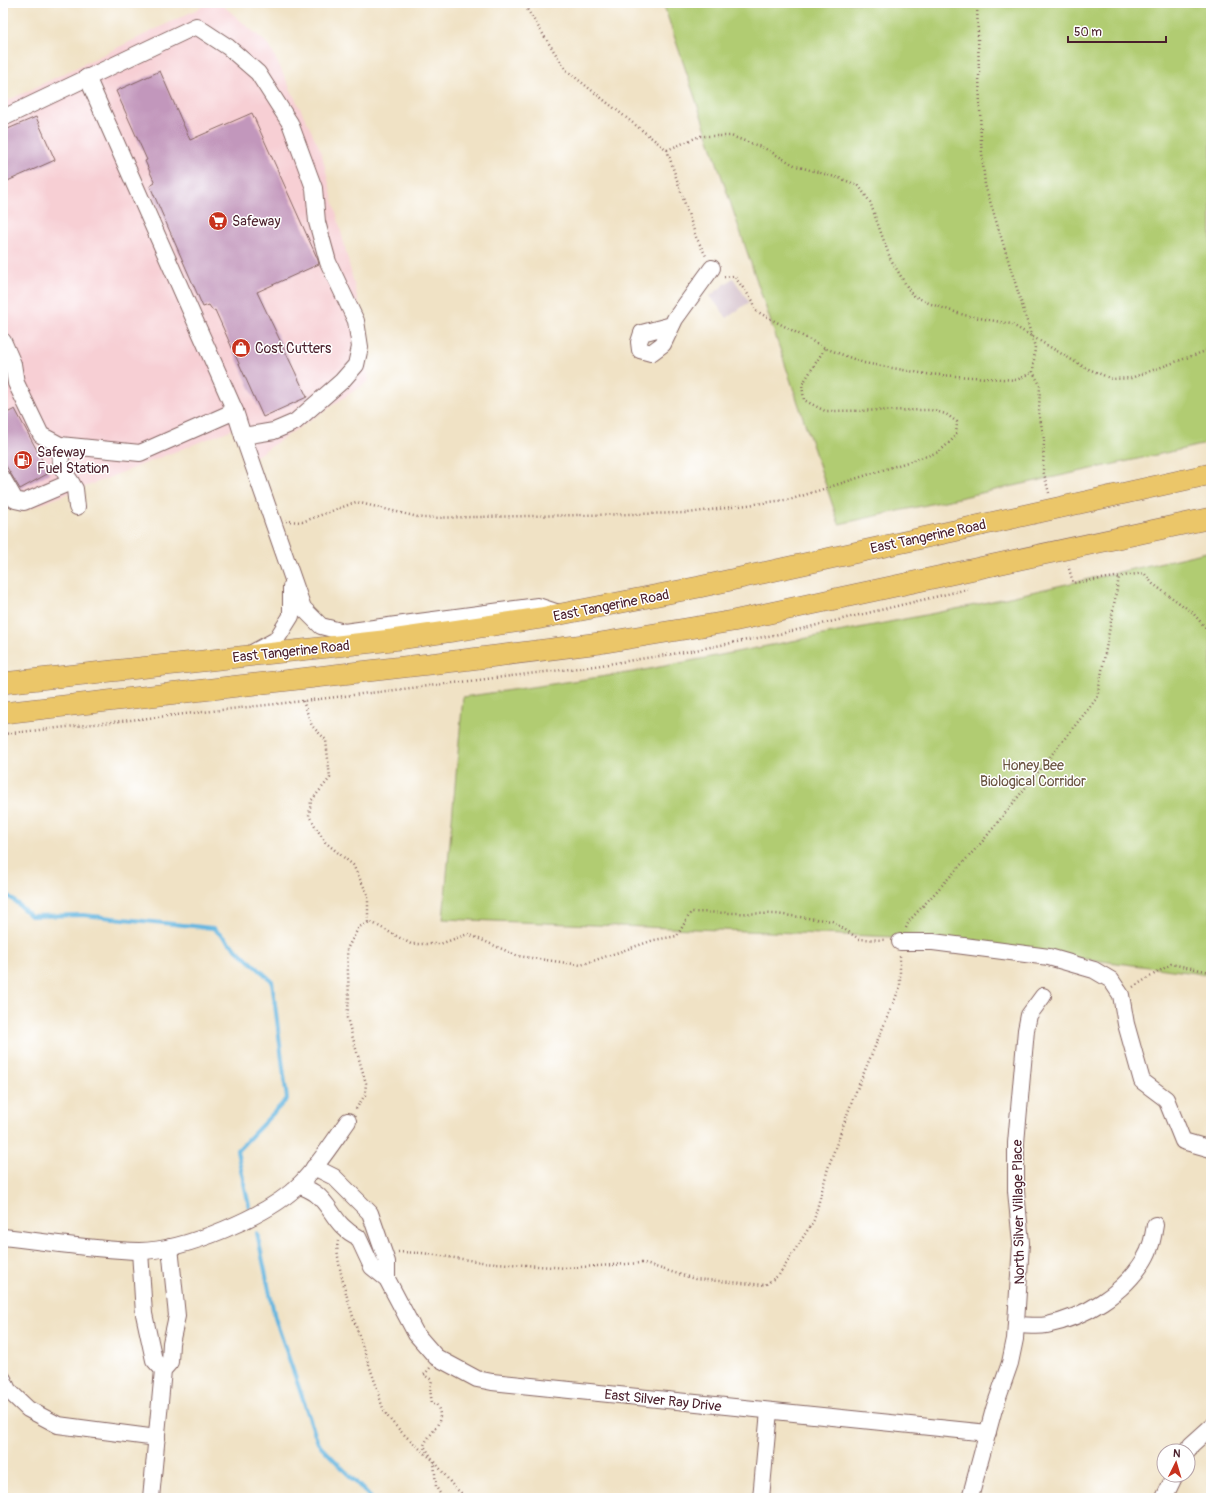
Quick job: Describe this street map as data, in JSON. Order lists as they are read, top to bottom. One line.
{"streets":{"main road":["East Tangerine Road"],"street":["North Silver Village Place","East Silver Ray Drive"]},"crossings":[["North Silver Village Place","East Silver Ray Drive"]],"parks":["Honey Bee Biological Corridor"],"places":{"supermarket":["Safeway"],"shop":["Cost Cutters"],"fuel station":["Safeway Fuel Station"]},"scale_bar":"50 m","north":"top"}
